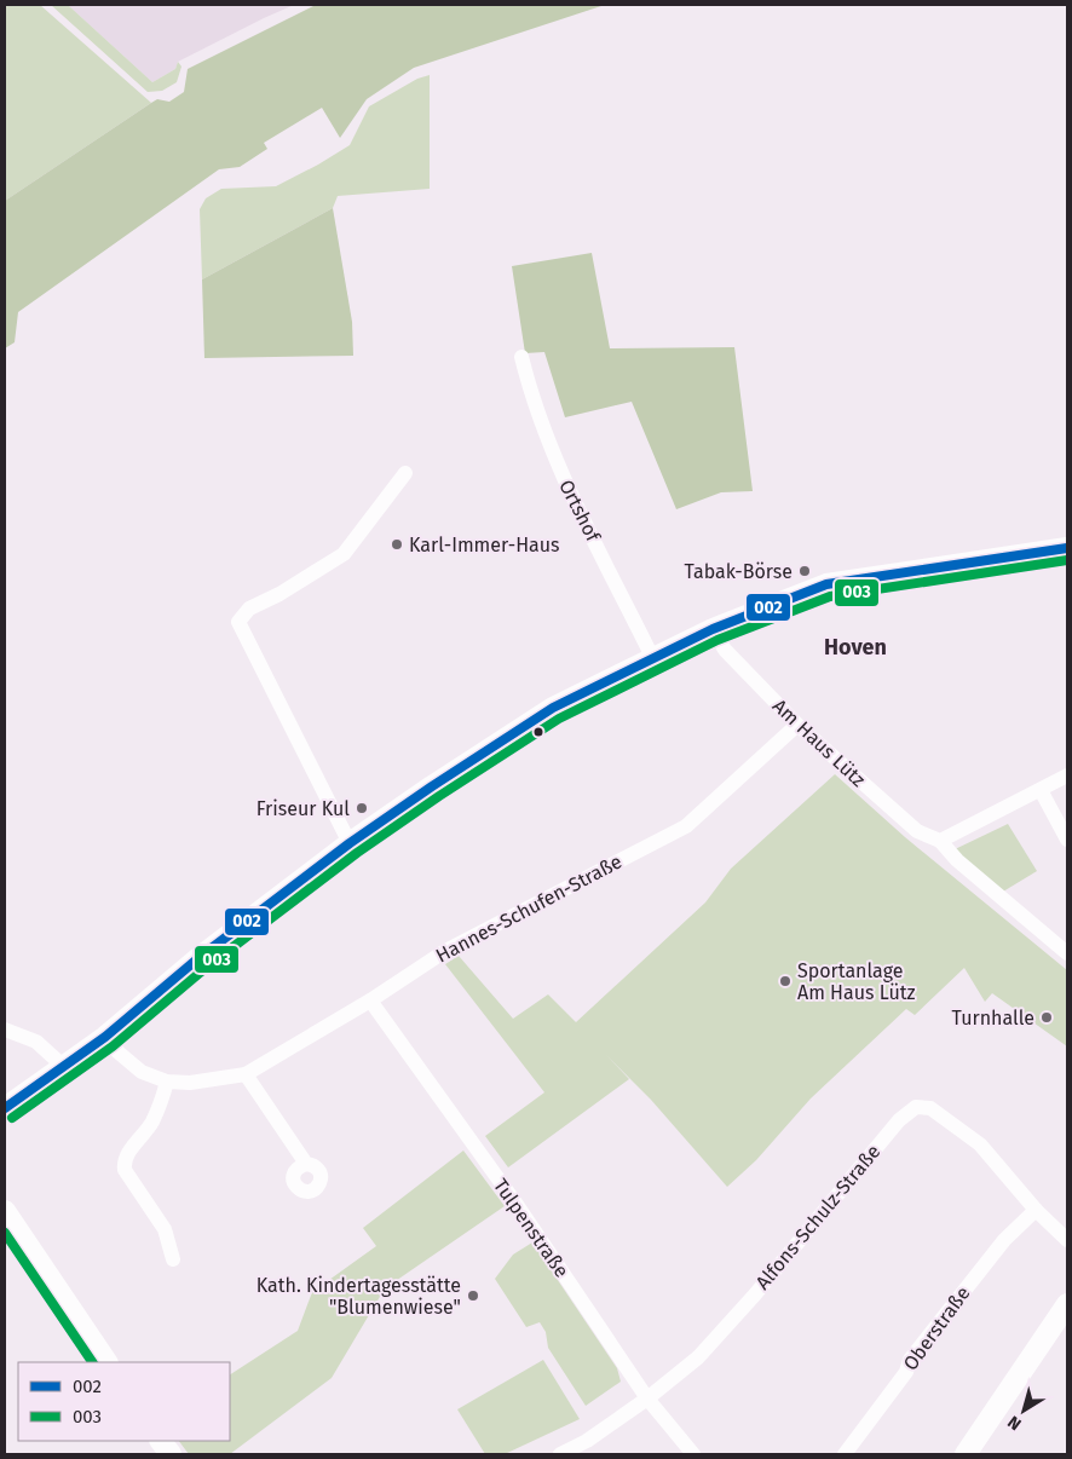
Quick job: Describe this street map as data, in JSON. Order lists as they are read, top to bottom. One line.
{"streets":{"street":["Ortshof","Am Haus Lütz","Hannes-Schufen-Straße","Alfons-Schulz-Straße","Tulpenstraße","Oberstraße"]},"crossings":[["Am Haus Lütz","Hannes-Schufen-Straße"],["Hannes-Schufen-Straße","Tulpenstraße"],["Alfons-Schulz-Straße","Tulpenstraße"],["Alfons-Schulz-Straße","Oberstraße"]],"districts":["Hoven"],"places":["Karl-Immer-Haus","Tabak-Börse","Friseur Kul","Sportanlage Am Haus Lütz","Turnhalle","Kath. Kindertagesstätte \"Blumenwiese\""],"lines":["transit line 002","transit line 003"],"legend":["002","003"],"north":"bottom left"}
